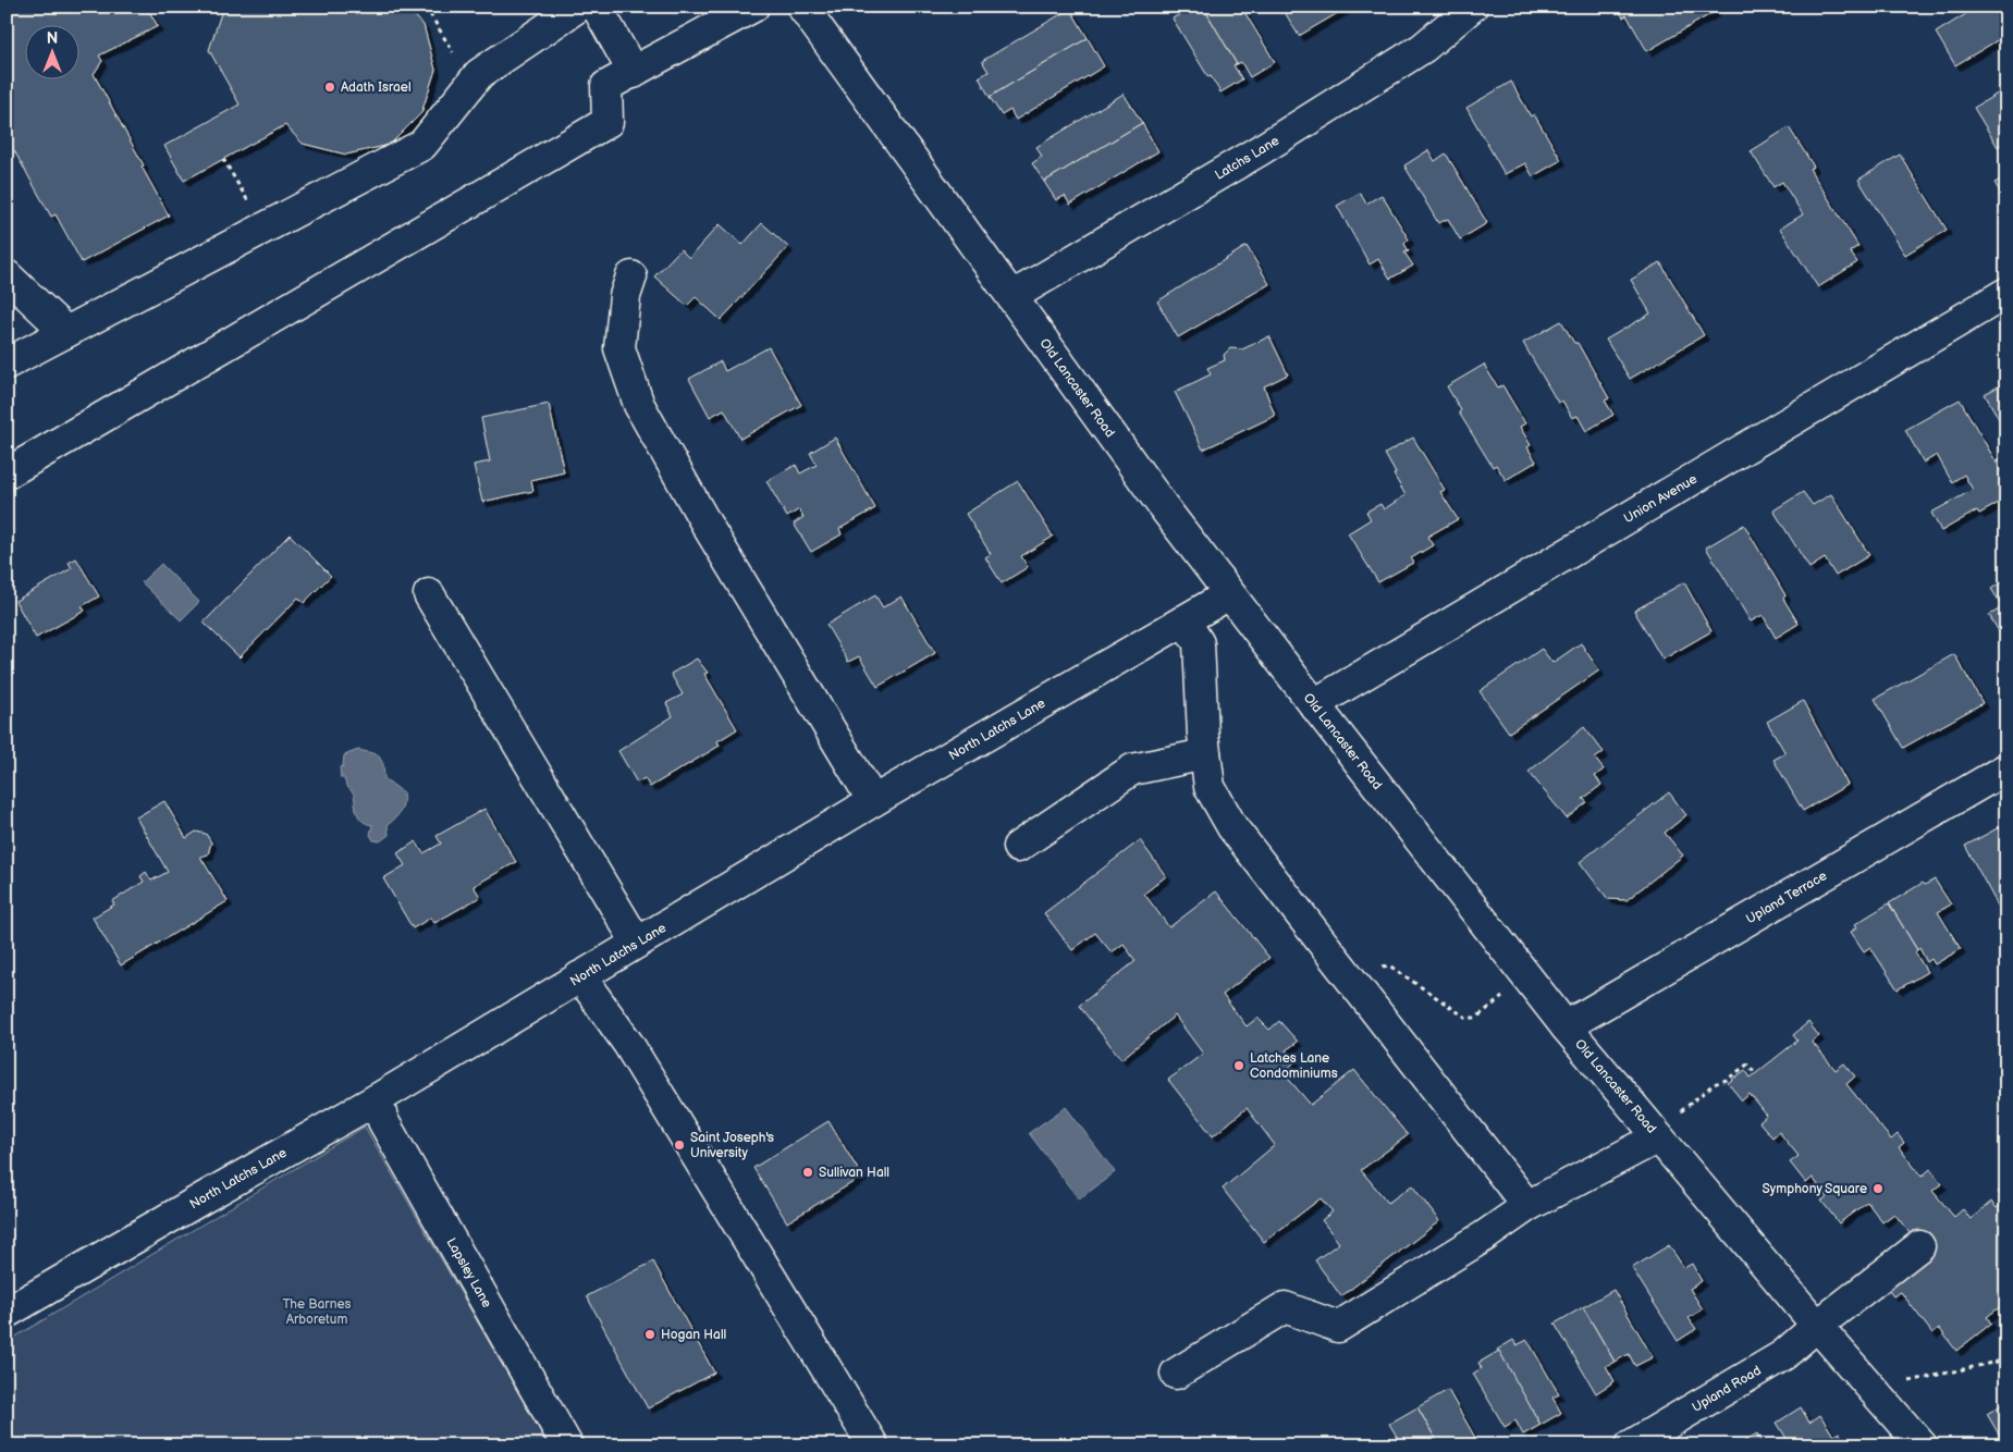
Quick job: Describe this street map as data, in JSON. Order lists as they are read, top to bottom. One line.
{"streets":{"street":["Latchs Lane","Old Lancaster Road","Union Avenue","North Latchs Lane","Upland Terrace","Lapsley Lane","Upland Road"]},"crossings":[["Latchs Lane","Old Lancaster Road"],["Old Lancaster Road","Union Avenue"],["Old Lancaster Road","North Latchs Lane"],["Old Lancaster Road","Upland Terrace"],["Old Lancaster Road","Upland Road"],["North Latchs Lane","Lapsley Lane"]],"parks":["The Barnes Arboretum"],"places":["Adath Israel","Latches Lane Condominiums","Saint Joseph's University","Sullivan Hall","Symphony Square","Hogan Hall"],"north":"top"}
